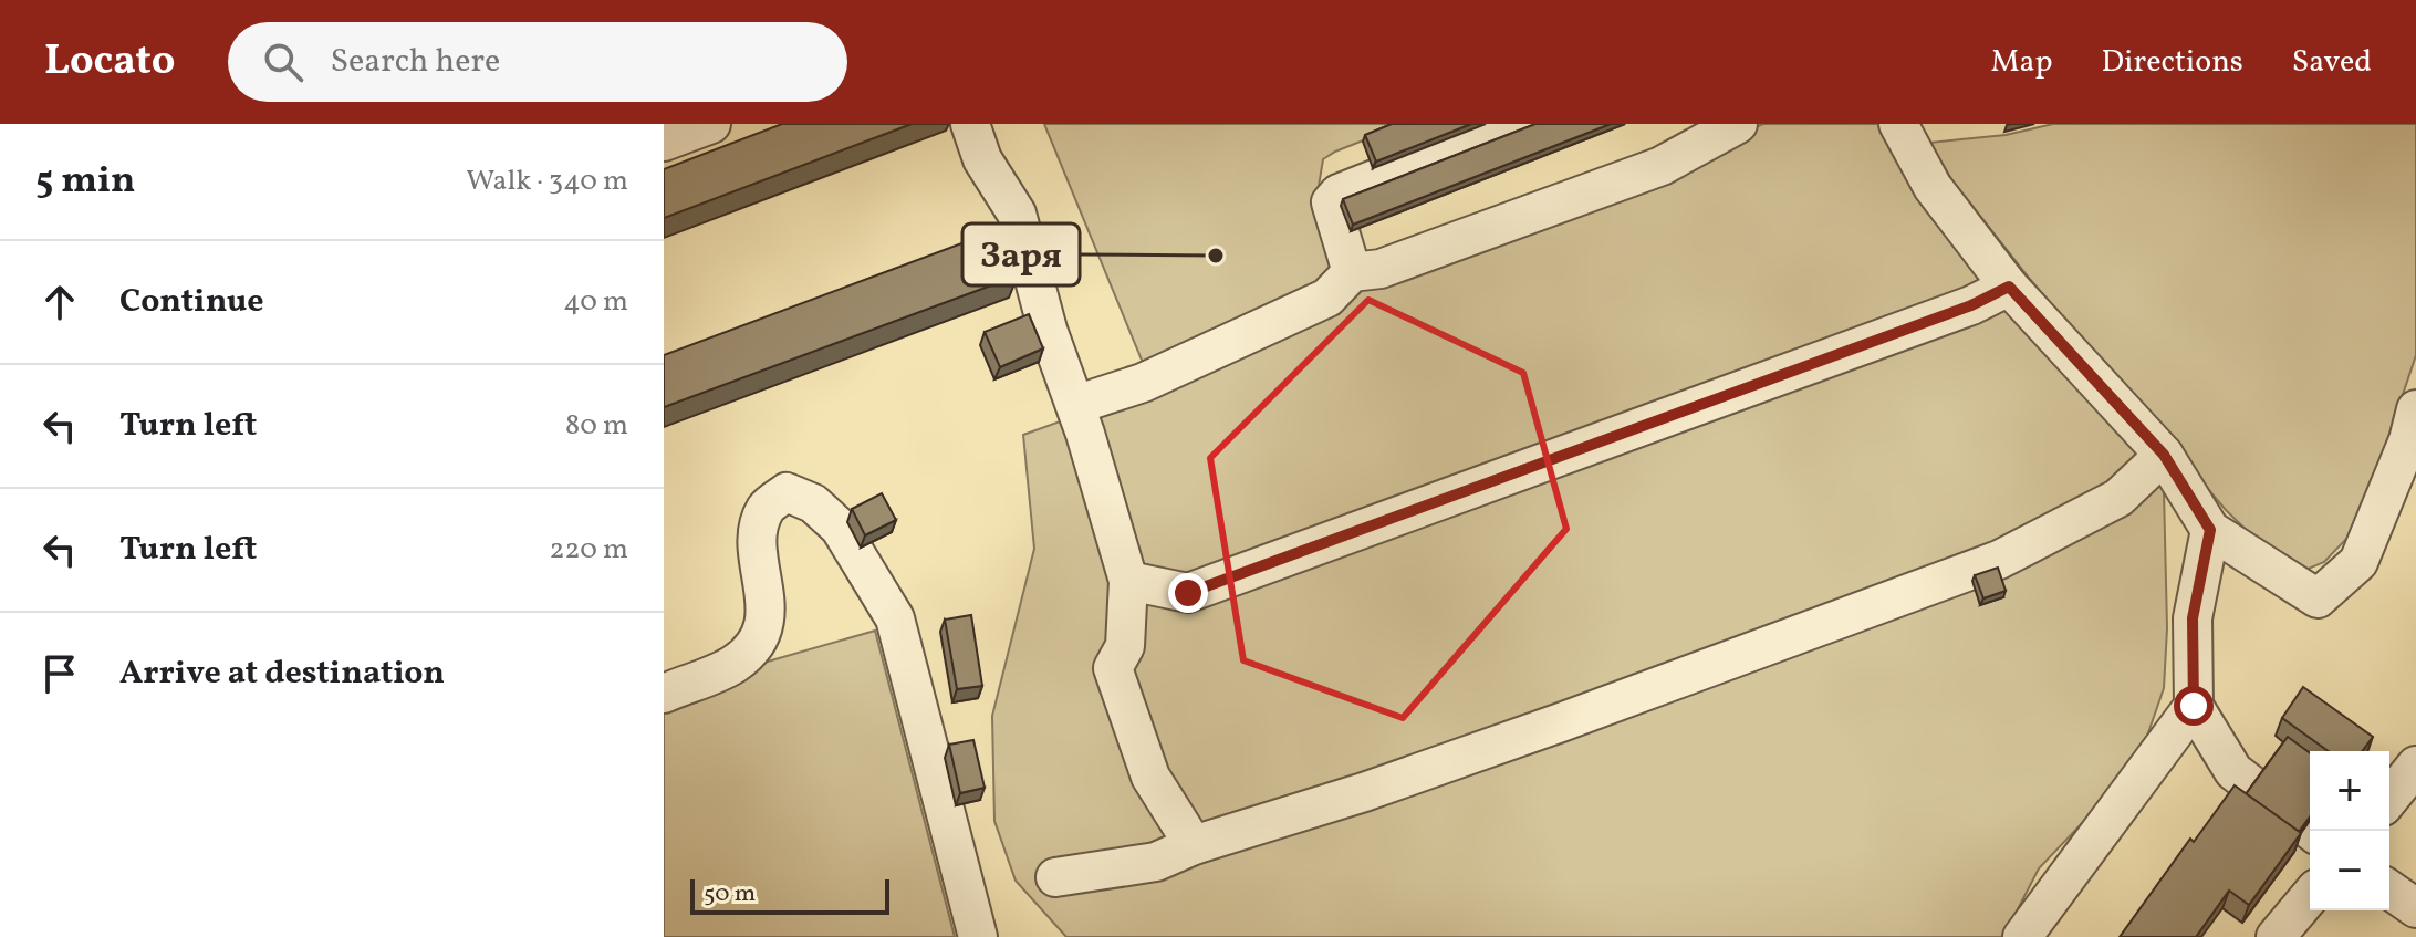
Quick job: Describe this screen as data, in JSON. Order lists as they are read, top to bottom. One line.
{"places":["Заря"],"scale_bar":"50 m","page":{"header":"Locato","search":"Search here","nav":["Map","Directions","Saved"],"heading":["5 min","Walk · 340 m"],"list":[["Continue","40 m"],["Turn left","80 m"],["Turn left","220 m"],"Arrive at destination"],"map_buttons":["+","−"],"scale":"50 m"}}
